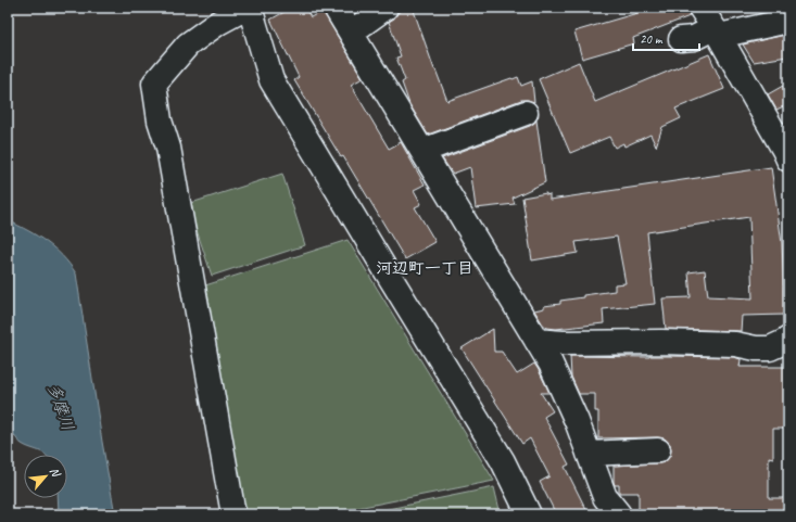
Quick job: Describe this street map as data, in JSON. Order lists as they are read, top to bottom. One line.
{"districts":["河辺町一丁目"],"water":["多摩川"],"scale_bar":"20 m","north":"top right"}
